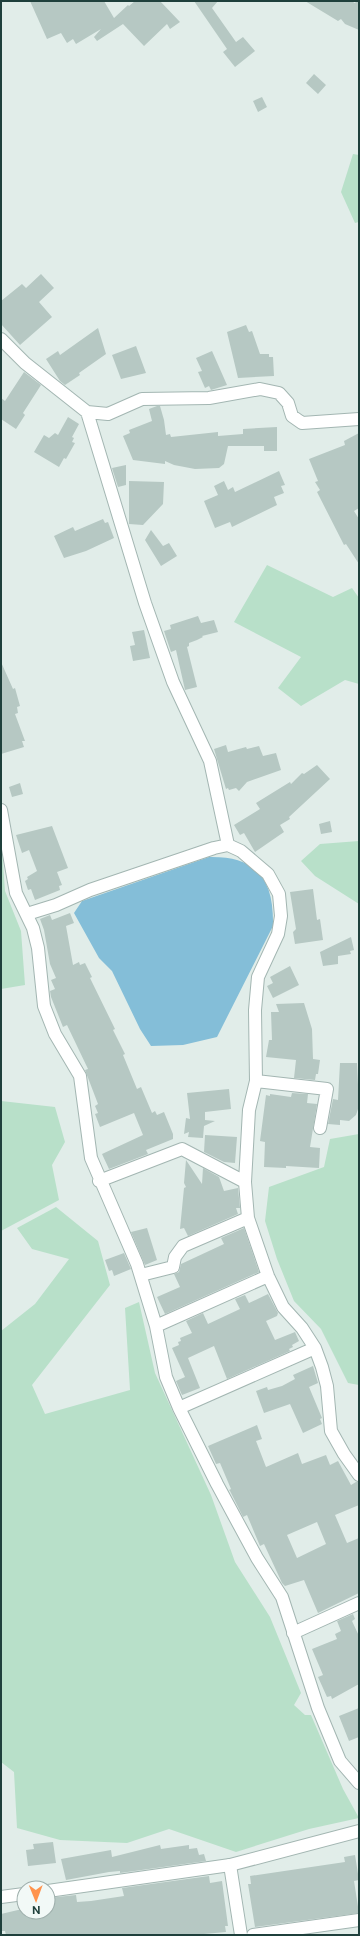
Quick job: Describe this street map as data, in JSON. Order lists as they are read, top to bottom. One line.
{"north":"bottom"}
